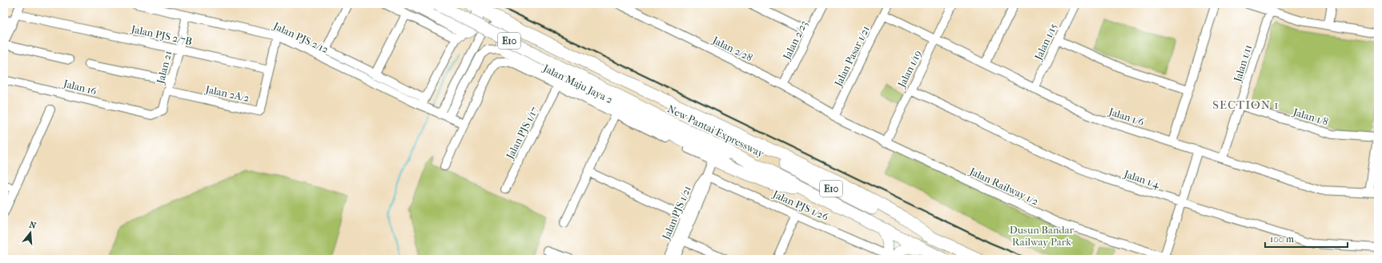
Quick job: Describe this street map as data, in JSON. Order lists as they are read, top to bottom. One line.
{"streets":{"highway":["E10","New Pantai Expressway"],"street":["Jalan PJS 2/7B","Jalan PJS 2/12","Jalan 2/23","Jalan 1/15","Jalan 2/28","Jalan Pasar 1/21","Jalan 1/11","Jalan 21","Jalan 1/19","Jalan Maju Jaya 2","Jalan 16","Jalan 2A/2","Jalan 1/6","Jalan 1/8","Jalan PJS 1/17","Jalan 1/4","Jalan Railway 1/2","Jalan PJS 1/26","Jalan PJS 1/21"]},"crossings":[["Jalan PJS 2/7B","Jalan 21"],["Jalan PJS 2/7B","Jalan 2A/2"],["Jalan PJS 2/12","Jalan 21"],["Jalan 2/23","Jalan 2/28"],["Jalan 1/15","Jalan 1/6"],["Jalan 2/28","Jalan Pasar 1/21"],["Jalan 2/28","Jalan Railway 1/2"],["Jalan Pasar 1/21","Jalan 1/6"],["Jalan Pasar 1/21","Jalan Railway 1/2"],["Jalan 1/11","Jalan 1/6"],["Jalan 1/11","Jalan 1/8"],["Jalan 21","Jalan 16"],["Jalan 21","Jalan 2A/2"],["Jalan 1/19","Jalan 1/6"],["Jalan 1/19","Jalan 1/4"],["Jalan 1/19","Jalan Railway 1/2"],["Jalan Maju Jaya 2","Jalan PJS 1/17"],["Jalan Maju Jaya 2","Jalan PJS 1/21"],["Jalan PJS 1/26","Jalan PJS 1/21"]],"districts":["SECTION 1"],"parks":["Dusun Bandar Railway Park"],"scale_bar":"100 m","north":"top"}
